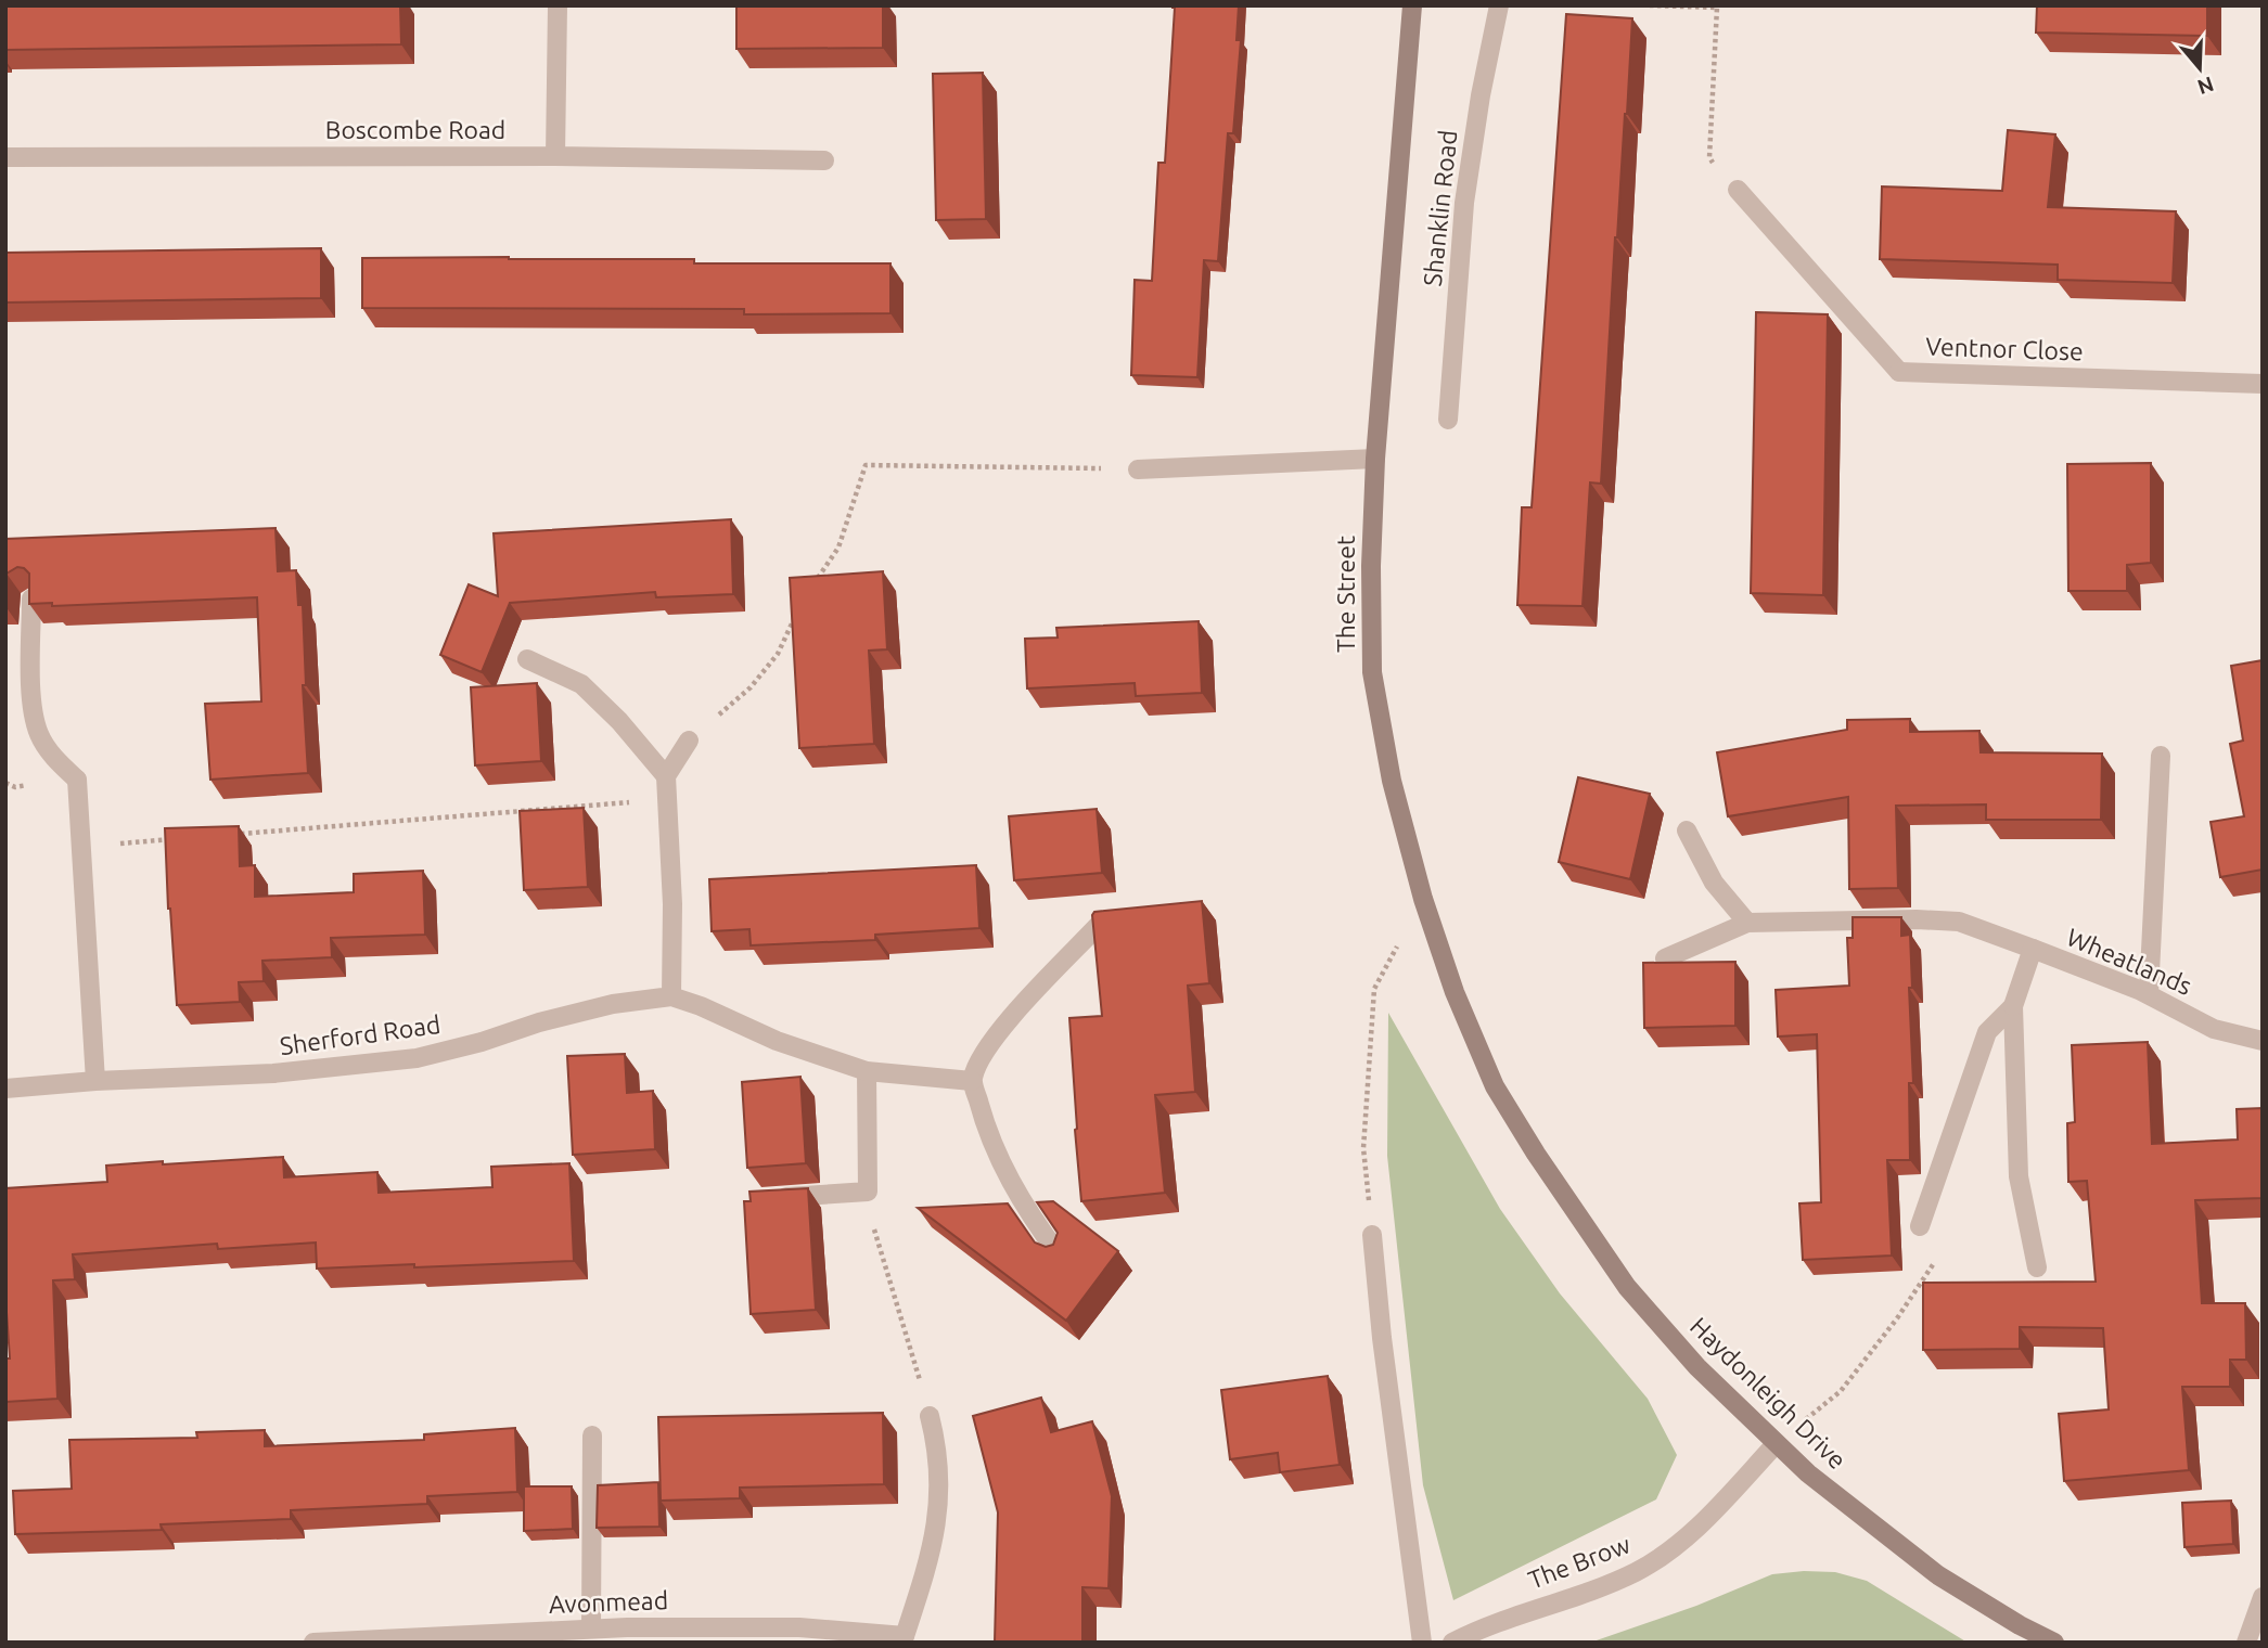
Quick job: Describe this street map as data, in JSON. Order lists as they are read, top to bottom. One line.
{"streets":{"street":["Boscombe Road","Shanklin Road","Ventnor Close","The Street","Wheatlands","Sherford Road","Haydonleigh Drive","The Brow","Avonmead"]},"crossings":[["The Street","Haydonleigh Drive"],["Haydonleigh Drive","The Brow"]],"north":"bottom"}
